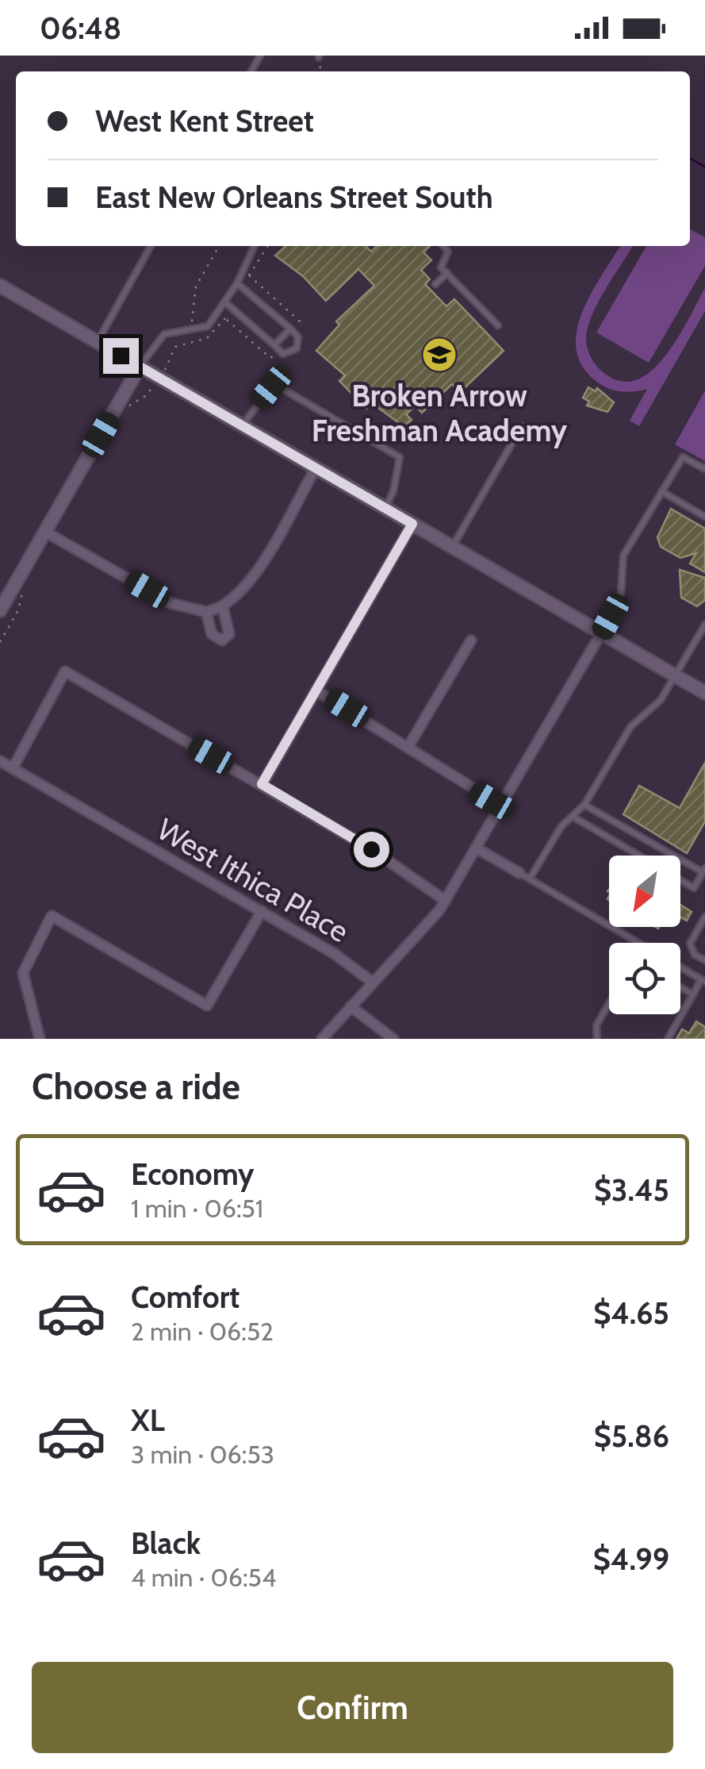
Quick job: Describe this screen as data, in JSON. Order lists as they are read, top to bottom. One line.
{"streets":{"street":["West Ithica Place"]},"places":{"school or university":["Broken Arrow Freshman Academy"]},"north":"bottom left","page":{"status":"06:48","banner":["West Kent Street","East New Orleans Street South"],"heading":"Choose a ride","list":[{"name":"Economy","note":"1 min · 06:51","value":"$3.45"},{"name":"Comfort","note":"2 min · 06:52","value":"$4.65"},{"name":"XL","note":"3 min · 06:53","value":"$5.86"},{"name":"Black","note":"4 min · 06:54","value":"$4.99"}],"buttons":"Confirm"}}
